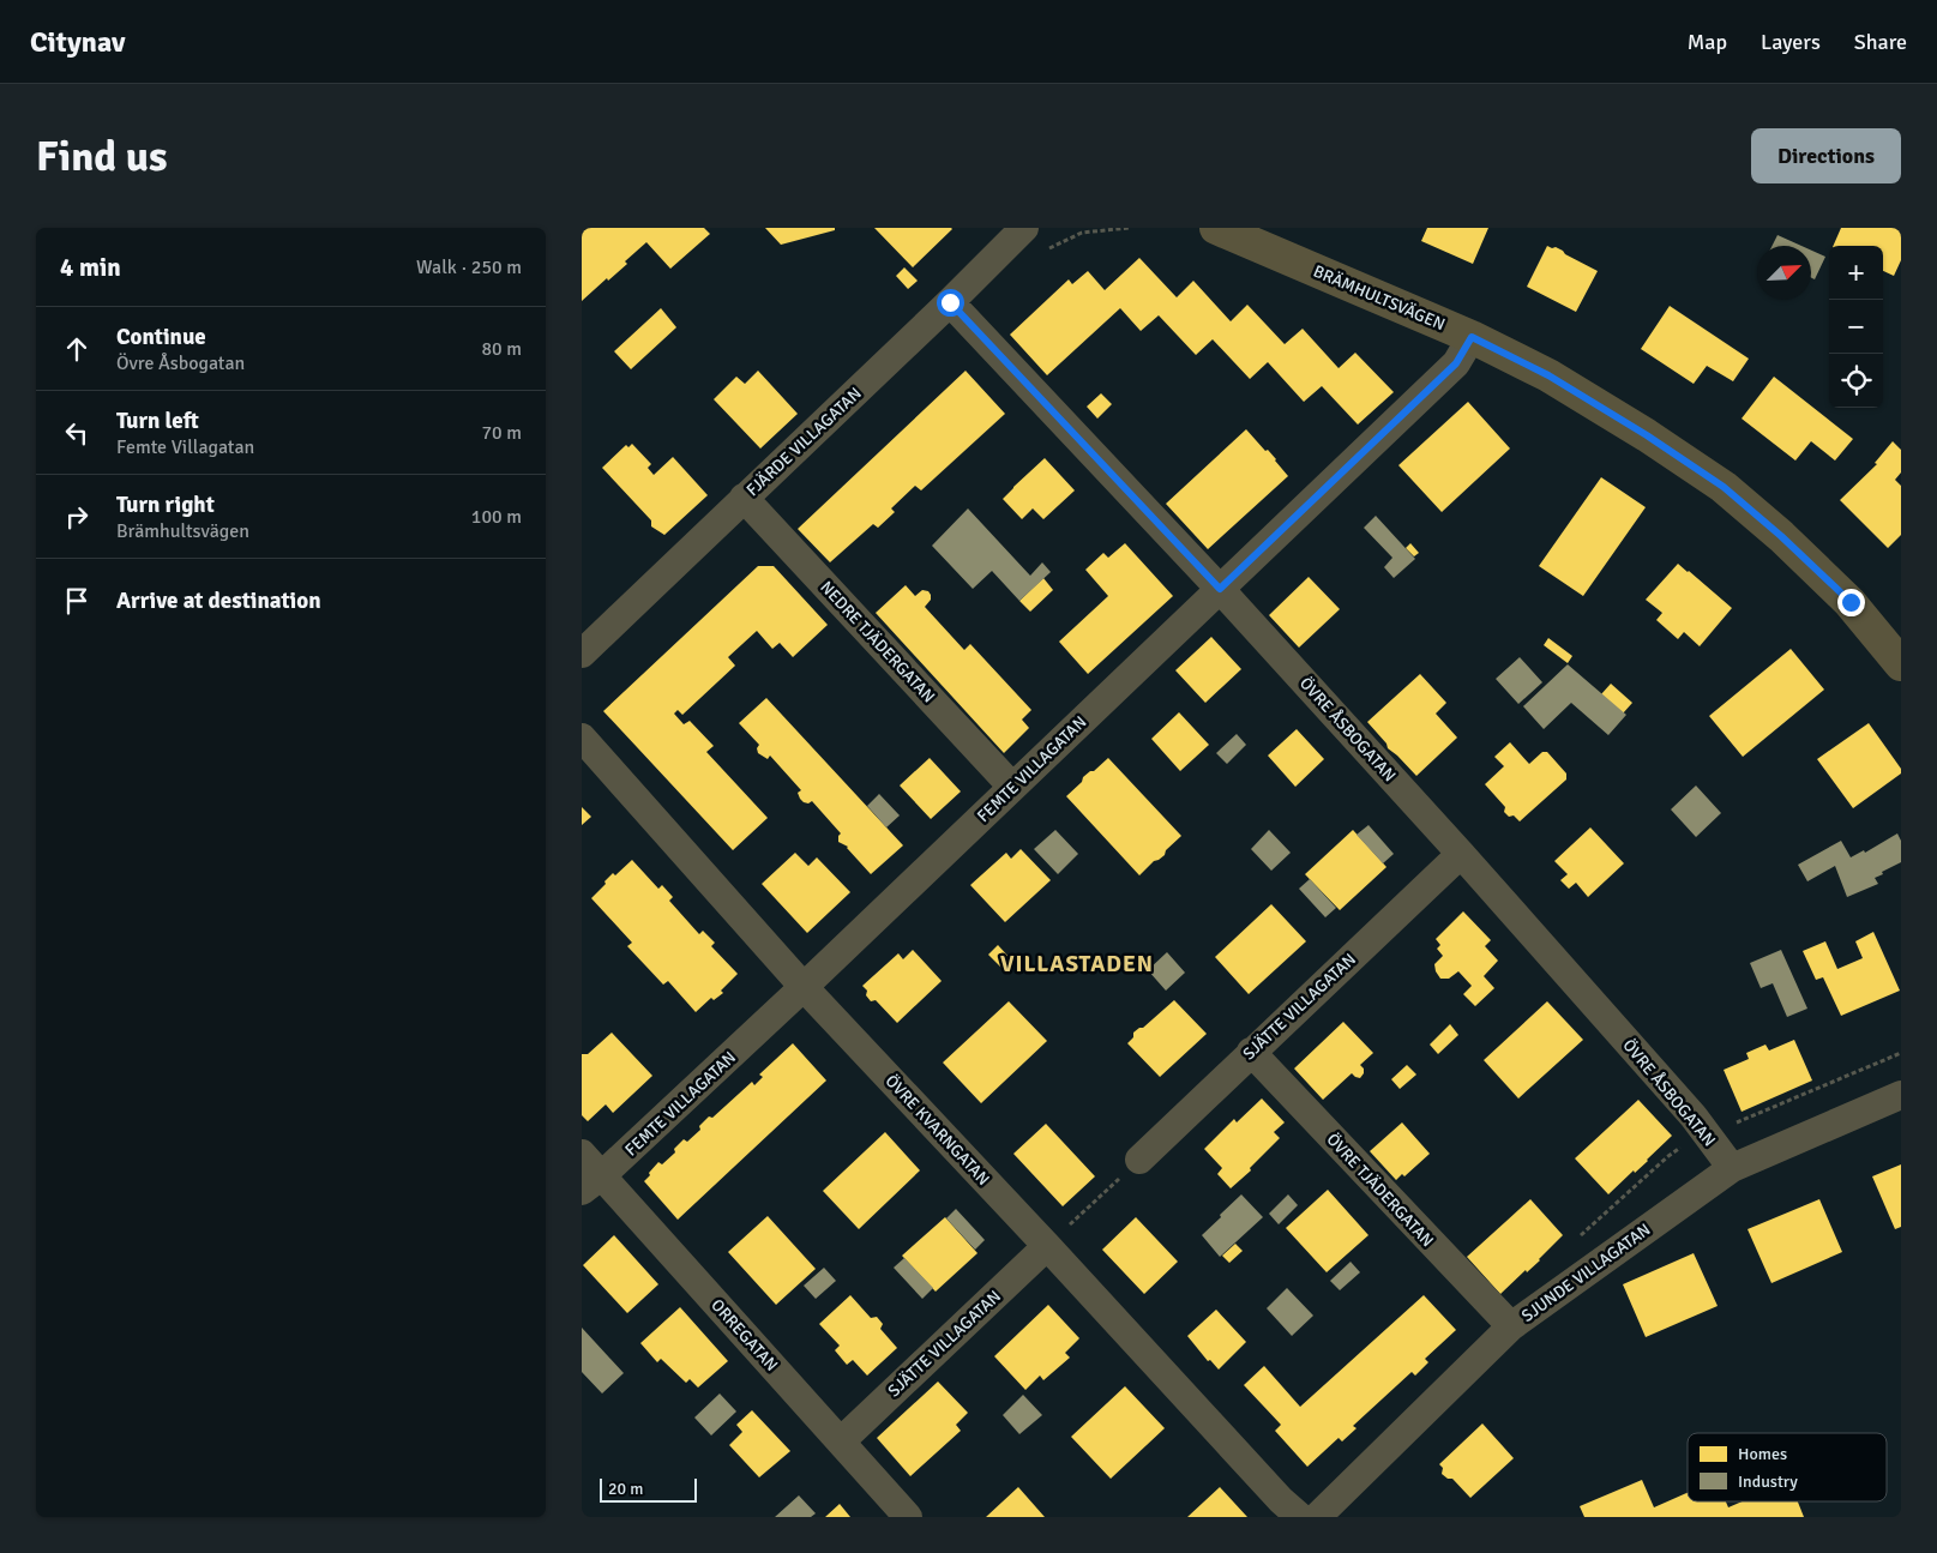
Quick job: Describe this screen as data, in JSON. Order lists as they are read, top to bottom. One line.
{"streets":{"street":["BRÄMHULTSVÄGEN","FJÄRDE VILLAGATAN","NEDRE TJÄDERGATAN","ÖVRE ÅSBOGATAN","FEMTE VILLAGATAN","SJÄTTE VILLAGATAN","ÖVRE KVARNGATAN","ÖVRE TJÄDERGATAN","SJUNDE VILLAGATAN","ORREGATAN"]},"crossings":[["BRÄMHULTSVÄGEN","FEMTE VILLAGATAN"],["FJÄRDE VILLAGATAN","NEDRE TJÄDERGATAN"],["FJÄRDE VILLAGATAN","ÖVRE ÅSBOGATAN"],["NEDRE TJÄDERGATAN","FEMTE VILLAGATAN"],["ÖVRE ÅSBOGATAN","FEMTE VILLAGATAN"],["ÖVRE ÅSBOGATAN","SJÄTTE VILLAGATAN"],["ÖVRE ÅSBOGATAN","SJUNDE VILLAGATAN"],["FEMTE VILLAGATAN","ÖVRE KVARNGATAN"],["FEMTE VILLAGATAN","ORREGATAN"],["SJÄTTE VILLAGATAN","ÖVRE KVARNGATAN"],["SJÄTTE VILLAGATAN","ÖVRE TJÄDERGATAN"],["SJÄTTE VILLAGATAN","ORREGATAN"],["ÖVRE TJÄDERGATAN","SJUNDE VILLAGATAN"]],"districts":["VILLASTADEN"],"legend":["Homes","Industry"],"scale_bar":"20 m","north":"top right","page":{"header":"Citynav","nav":["Map","Layers","Share"],"buttons":"Directions","title":"Find us","heading":["4 min","Walk · 250 m"],"map_buttons":["+","−"],"list":[["Continue","Övre Åsbogatan","80 m"],["Turn left","Femte Villagatan","70 m"],["Turn right","Brämhultsvägen","100 m"],"Arrive at destination"],"scale":"20 m"}}
